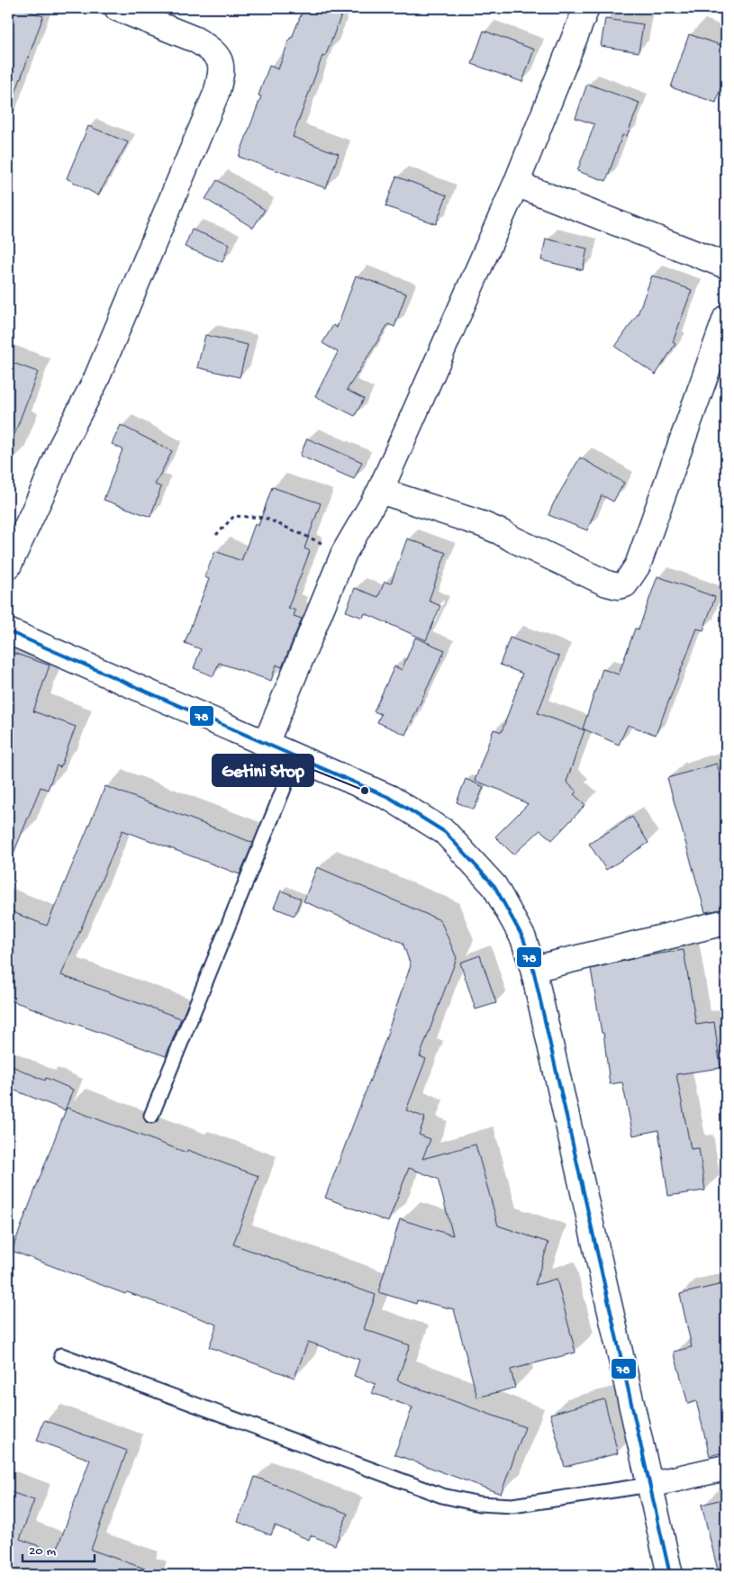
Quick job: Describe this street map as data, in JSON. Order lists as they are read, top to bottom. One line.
{"places":["Getini Stop"],"lines":["transit line 78"],"scale_bar":"20 m"}
